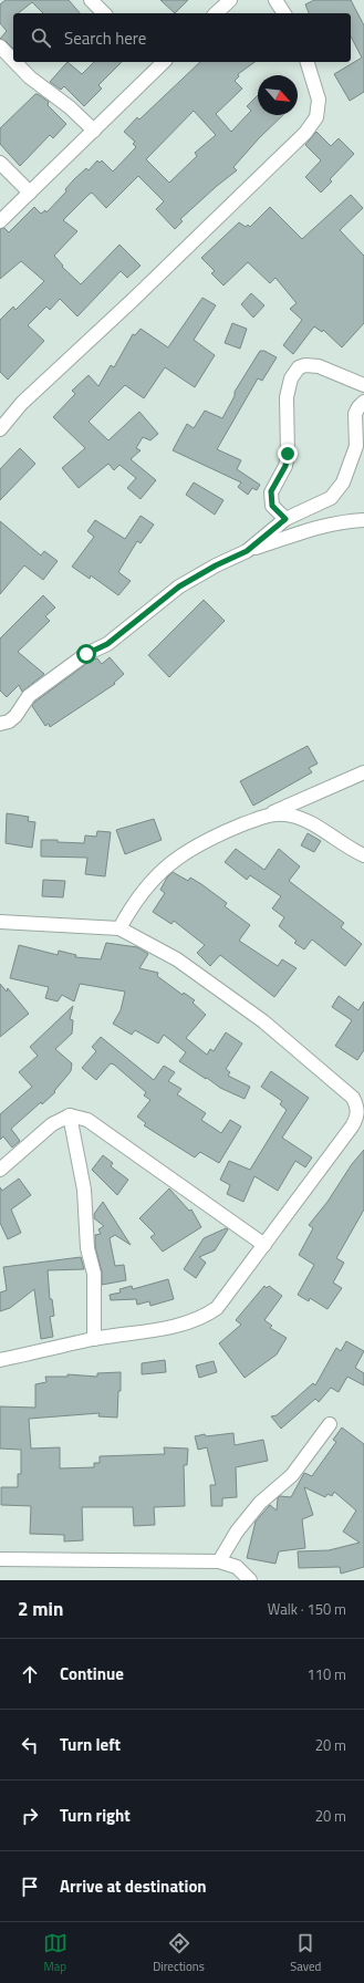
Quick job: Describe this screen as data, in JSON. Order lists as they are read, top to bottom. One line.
{"north":"bottom right","page":{"search":"Search here","heading":["2 min","Walk · 150 m"],"list":[["Continue","110 m"],["Turn left","20 m"],["Turn right","20 m"],"Arrive at destination"],"nav":["Map","Directions","Saved"]}}
